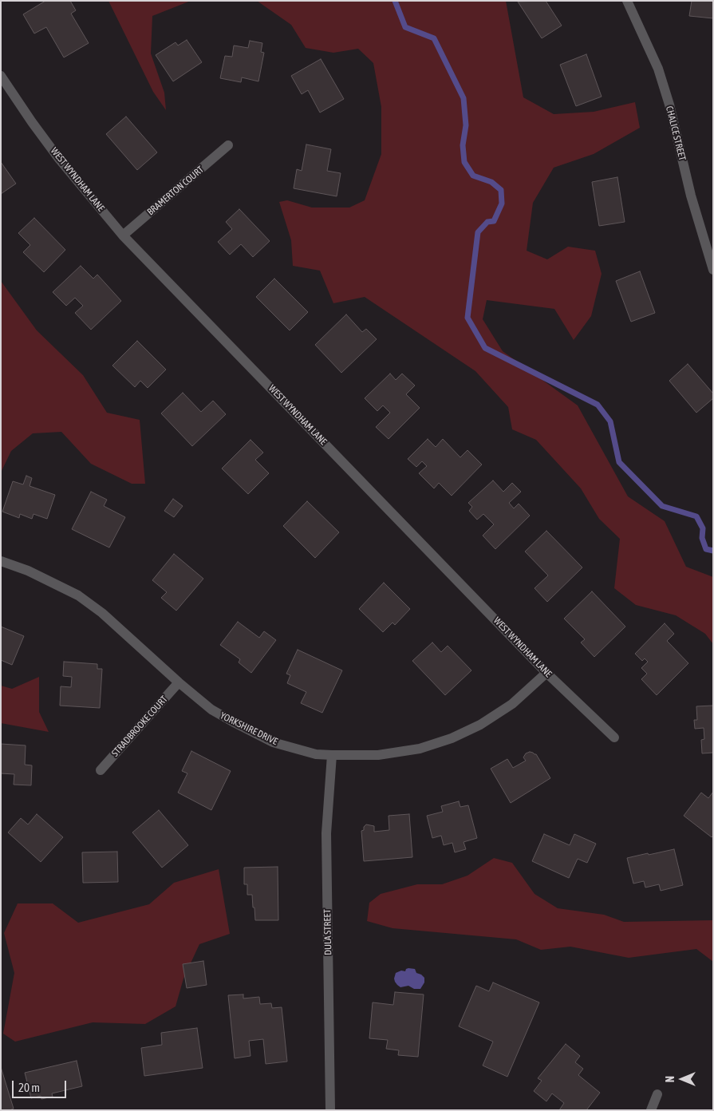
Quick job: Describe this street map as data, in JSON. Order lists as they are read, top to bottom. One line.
{"streets":{"street":["CHALICE STREET","WEST WYNDHAM LANE","BRAMERTON COURT","STRADBROOKE COURT","YORKSHIRE DRIVE","DULA STREET"]},"crossings":[["WEST WYNDHAM LANE","BRAMERTON COURT"],["WEST WYNDHAM LANE","YORKSHIRE DRIVE"],["STRADBROOKE COURT","YORKSHIRE DRIVE"],["YORKSHIRE DRIVE","DULA STREET"]],"scale_bar":"20 m","north":"left"}
